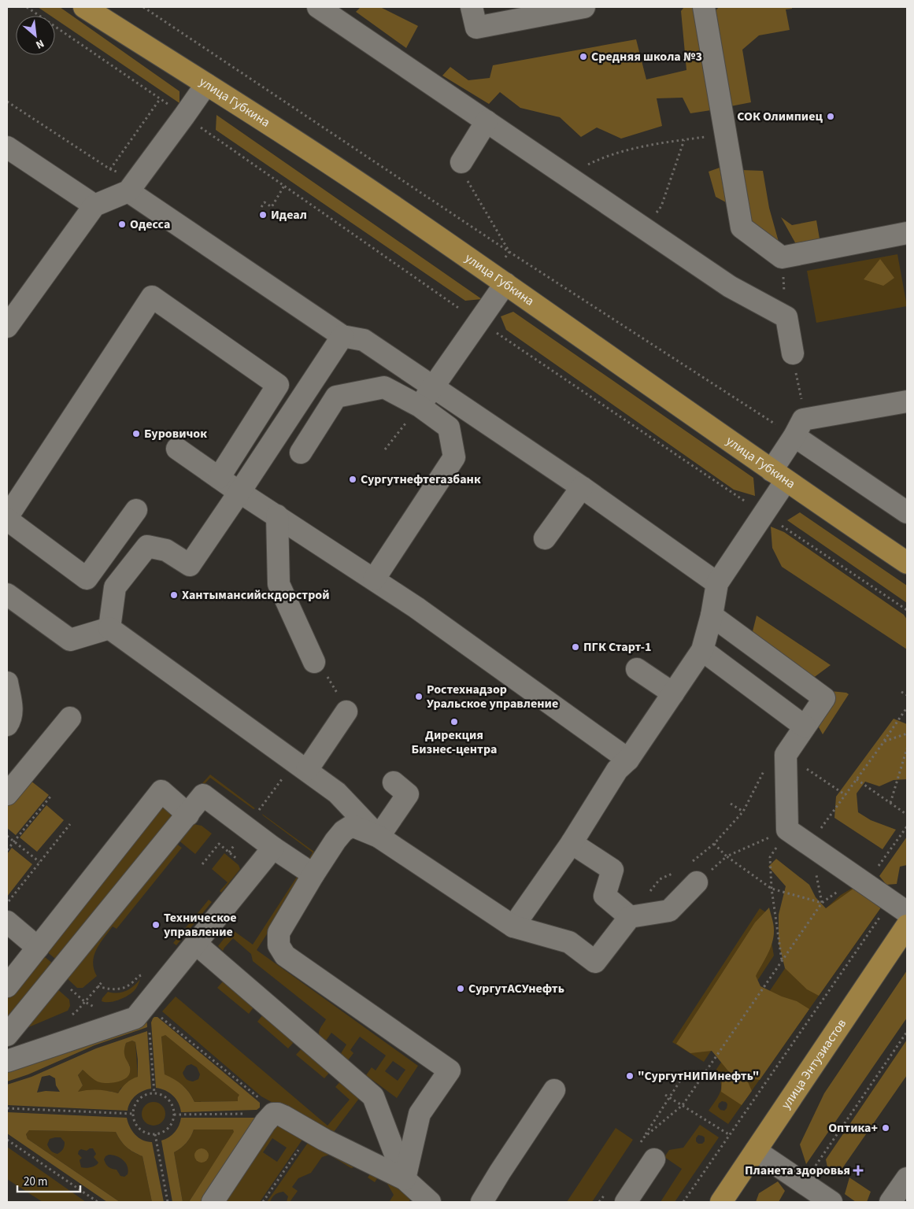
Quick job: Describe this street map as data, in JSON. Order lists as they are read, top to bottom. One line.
{"streets":{"main road":["улица Губкина","улица Энтузиастов"]},"places":{"other":["Средняя школа №3","СОК Олимпиец","Идеал","Одесса","Буровичок","Сургутнефтегазбанк","Хантымансийскдорстрой","ПГК Старт-1","Ростехнадзор Уральское управление","Дирекция Бизнес-центра","Техническое управление","СургутАСУнефть","\"СургутНИПИнефть\"","Оптика+"],"health":["Планета здоровья"]},"scale_bar":"20 m","north":"bottom right"}
